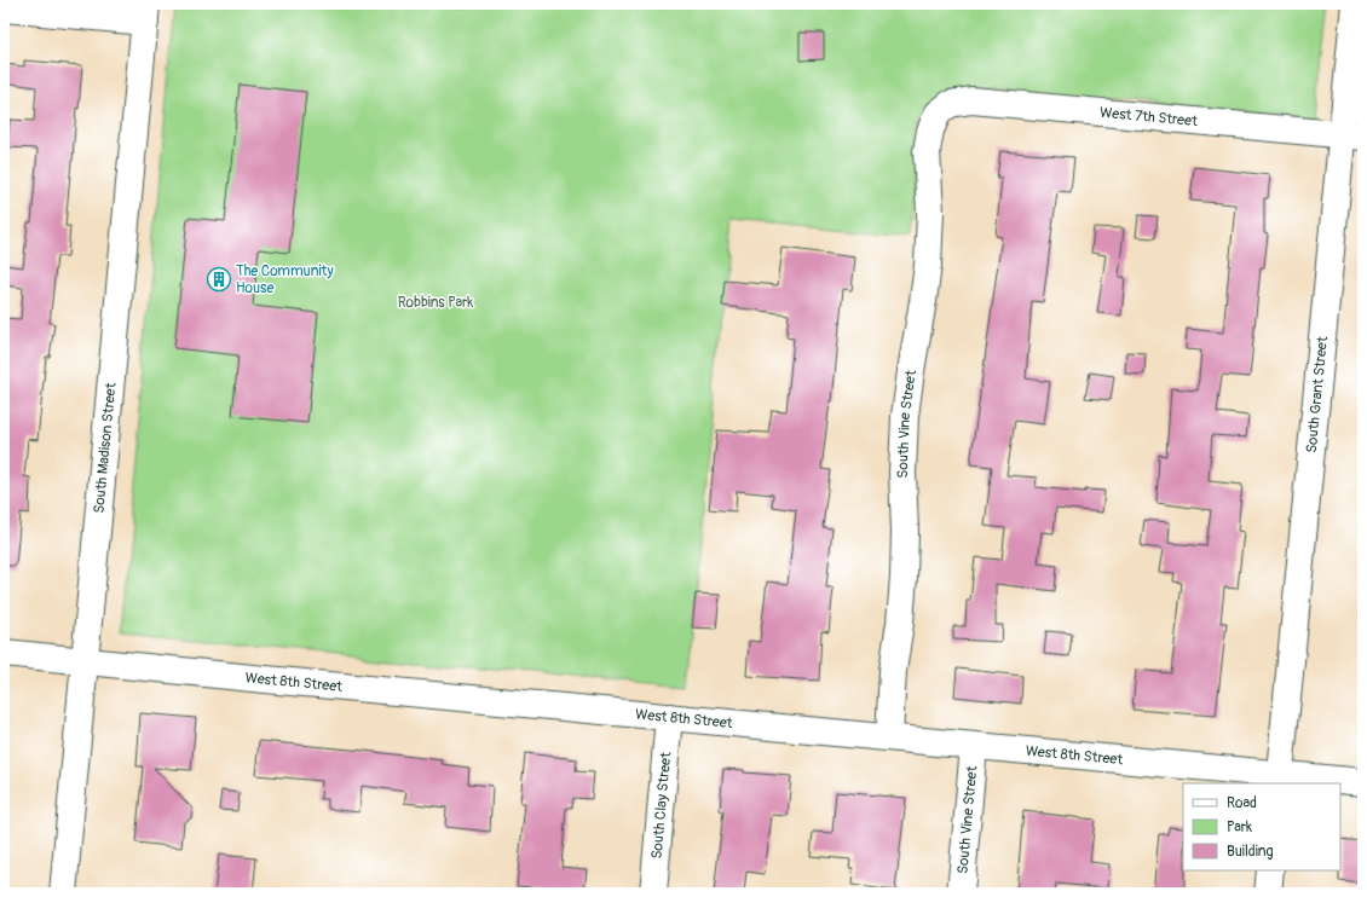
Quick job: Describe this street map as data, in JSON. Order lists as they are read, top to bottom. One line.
{"streets":{"street":["West 7th Street","South Grant Street","South Vine Street","South Madison Street","West 8th Street","South Clay Street"]},"crossings":[["West 7th Street","South Grant Street"],["West 7th Street","South Vine Street"],["South Grant Street","West 8th Street"],["South Vine Street","West 8th Street"],["South Madison Street","West 8th Street"],["West 8th Street","South Clay Street"]],"parks":["Robbins Park"],"places":{"building":["The Community House"]},"legend":["Road","Park","Building"]}
